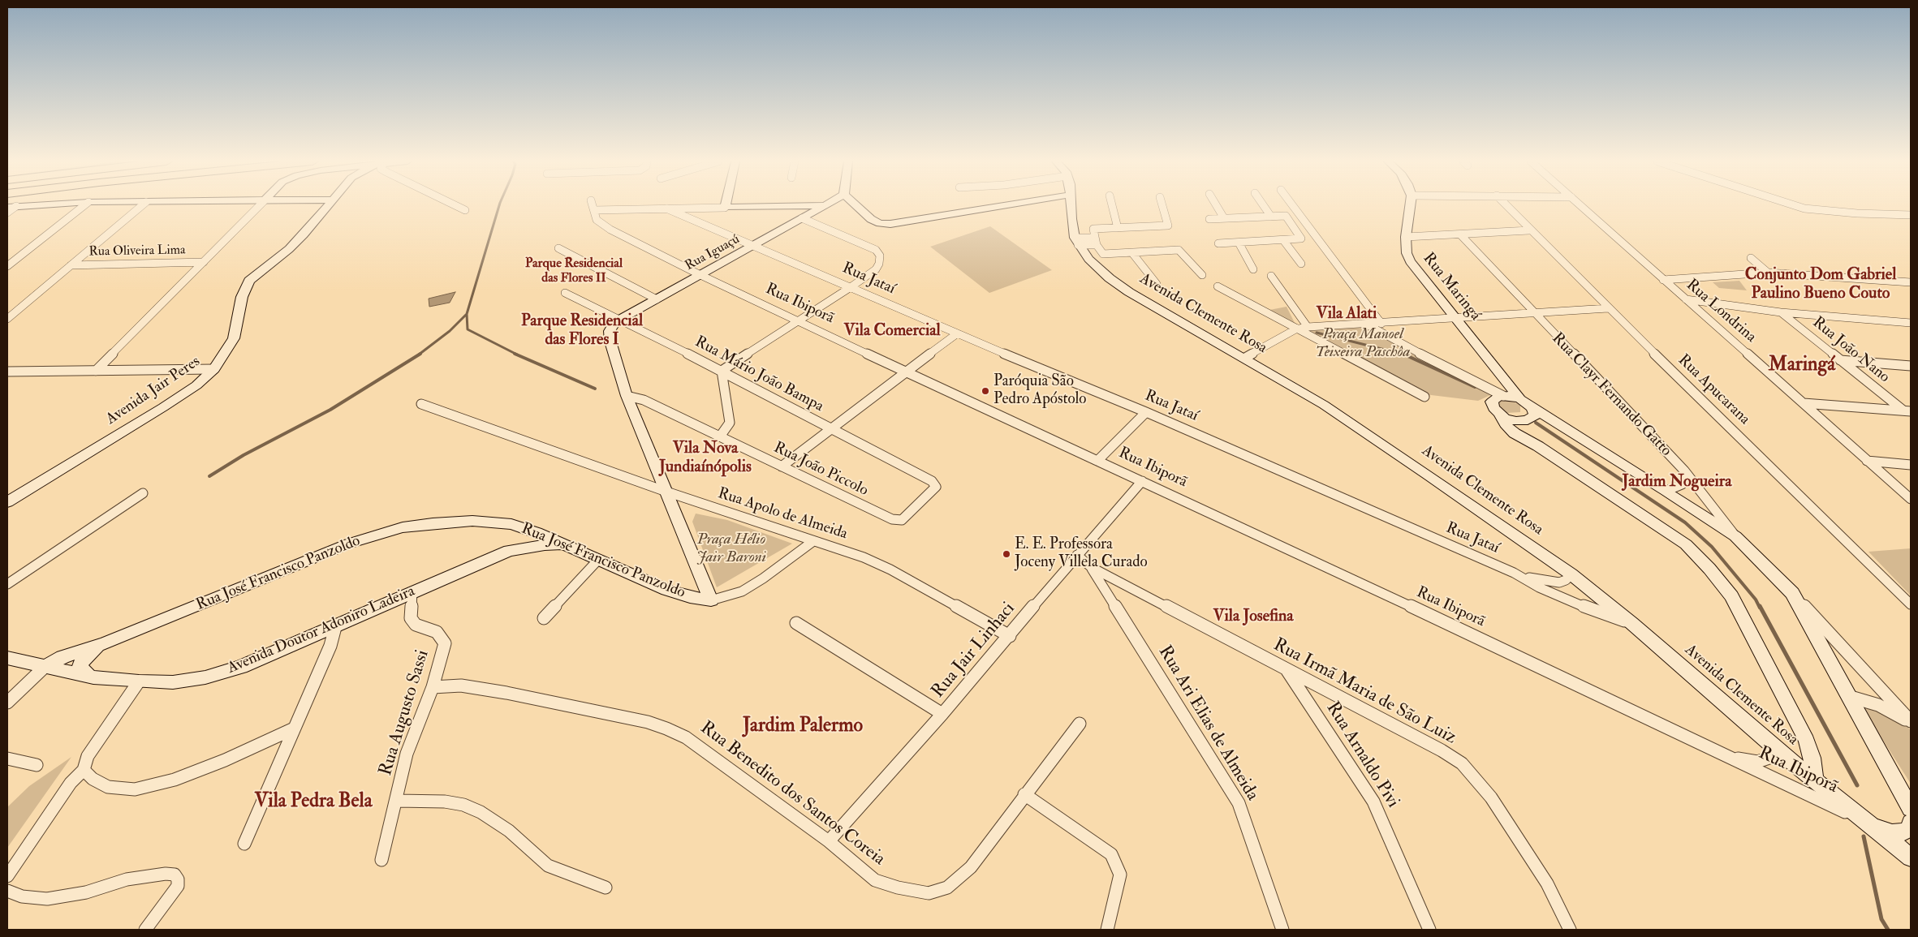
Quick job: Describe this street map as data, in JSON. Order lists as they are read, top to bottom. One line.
{"streets":{"street":["Rua Oliveira Lima","Rua Iguaçú","Rua Jataí","Rua Maringá","Rua Ibiporã","Rua Londrina","Avenida Clemente Rosa","Rua João Nano","Rua Mário João Bampa","Rua Apucarana","Avenida Jair Peres","Rua Clayr Fernando Gatto","Rua João Piccolo","Rua Apolo de Almeida","Rua José Francisco Panzoldo","Avenida Doutor Adoniro Ladeira","Rua Jair Linhaci","Rua Irmã Maria de São Luiz","Rua Augusto Sassi","Rua Ari Elias de Almeida","Rua Arnaldo Pivi","Rua Benedito dos Santos Coreia"]},"crossings":[["Rua Iguaçú","Rua Jataí"],["Rua Iguaçú","Rua Ibiporã"],["Rua Iguaçú","Rua Mário João Bampa"],["Rua Iguaçú","Rua João Piccolo"],["Rua Jataí","Avenida Clemente Rosa"],["Rua Ibiporã","Avenida Clemente Rosa"],["Rua Ibiporã","Rua Jair Linhaci"],["Rua Mário João Bampa","Rua João Piccolo"],["Rua Apolo de Almeida","Rua José Francisco Panzoldo"],["Rua Apolo de Almeida","Rua Jair Linhaci"],["Rua José Francisco Panzoldo","Avenida Doutor Adoniro Ladeira"],["Avenida Doutor Adoniro Ladeira","Rua Augusto Sassi"],["Rua Jair Linhaci","Rua Irmã Maria de São Luiz"],["Rua Jair Linhaci","Rua Benedito dos Santos Coreia"],["Rua Irmã Maria de São Luiz","Rua Ari Elias de Almeida"],["Rua Irmã Maria de São Luiz","Rua Arnaldo Pivi"],["Rua Augusto Sassi","Rua Benedito dos Santos Coreia"]],"districts":["Parque Residencial das Flores II","Conjunto Dom Gabriel Paulino Bueno Couto","Vila Alati","Parque Residencial das Flores I","Vila Comercial","Maringá","Vila Nova Jundiaínópolis","Jardim Nogueira","Vila Josefina","Jardim Palermo","Vila Pedra Bela"],"parks":["Praça Manoel Teixeira Paschôa","Praça Hélio Jair Baroni"],"places":["Paróquia São Pedro Apóstolo","E. E. Professora Joceny Villela Curado"]}
